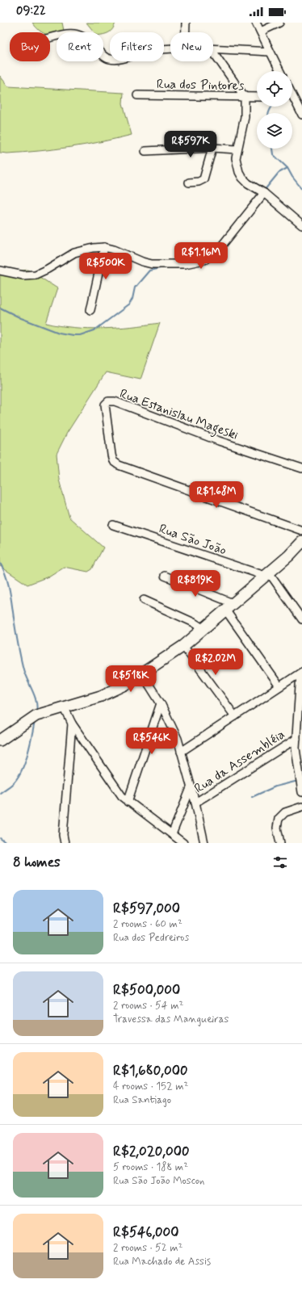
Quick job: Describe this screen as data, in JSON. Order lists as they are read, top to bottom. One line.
{"streets":{"street":["Rua dos Pintores","Rua Estanislau Mageski","Rua São João","Rua da Assembléia"]},"page":{"status":"09:22","chip":["Buy","Rent","Filters","New"],"price":["R$597K","R$1.16M","R$500K","R$1.68M","R$819K","R$2.02M","R$518K","R$546K"],"heading":"8 homes","list":[{"name":"R$597,000","note":"2 rooms · 60 m² · Rua dos Pedreiros"},{"name":"R$500,000","note":"2 rooms · 54 m² · Travessa das Mangueiras"},{"name":"R$1,680,000","note":"4 rooms · 152 m² · Rua Santiago"},{"name":"R$2,020,000","note":"5 rooms · 188 m² · Rua São João Moscon"},{"name":"R$546,000","note":"2 rooms · 52 m² · Rua Machado de Assis"}]}}
